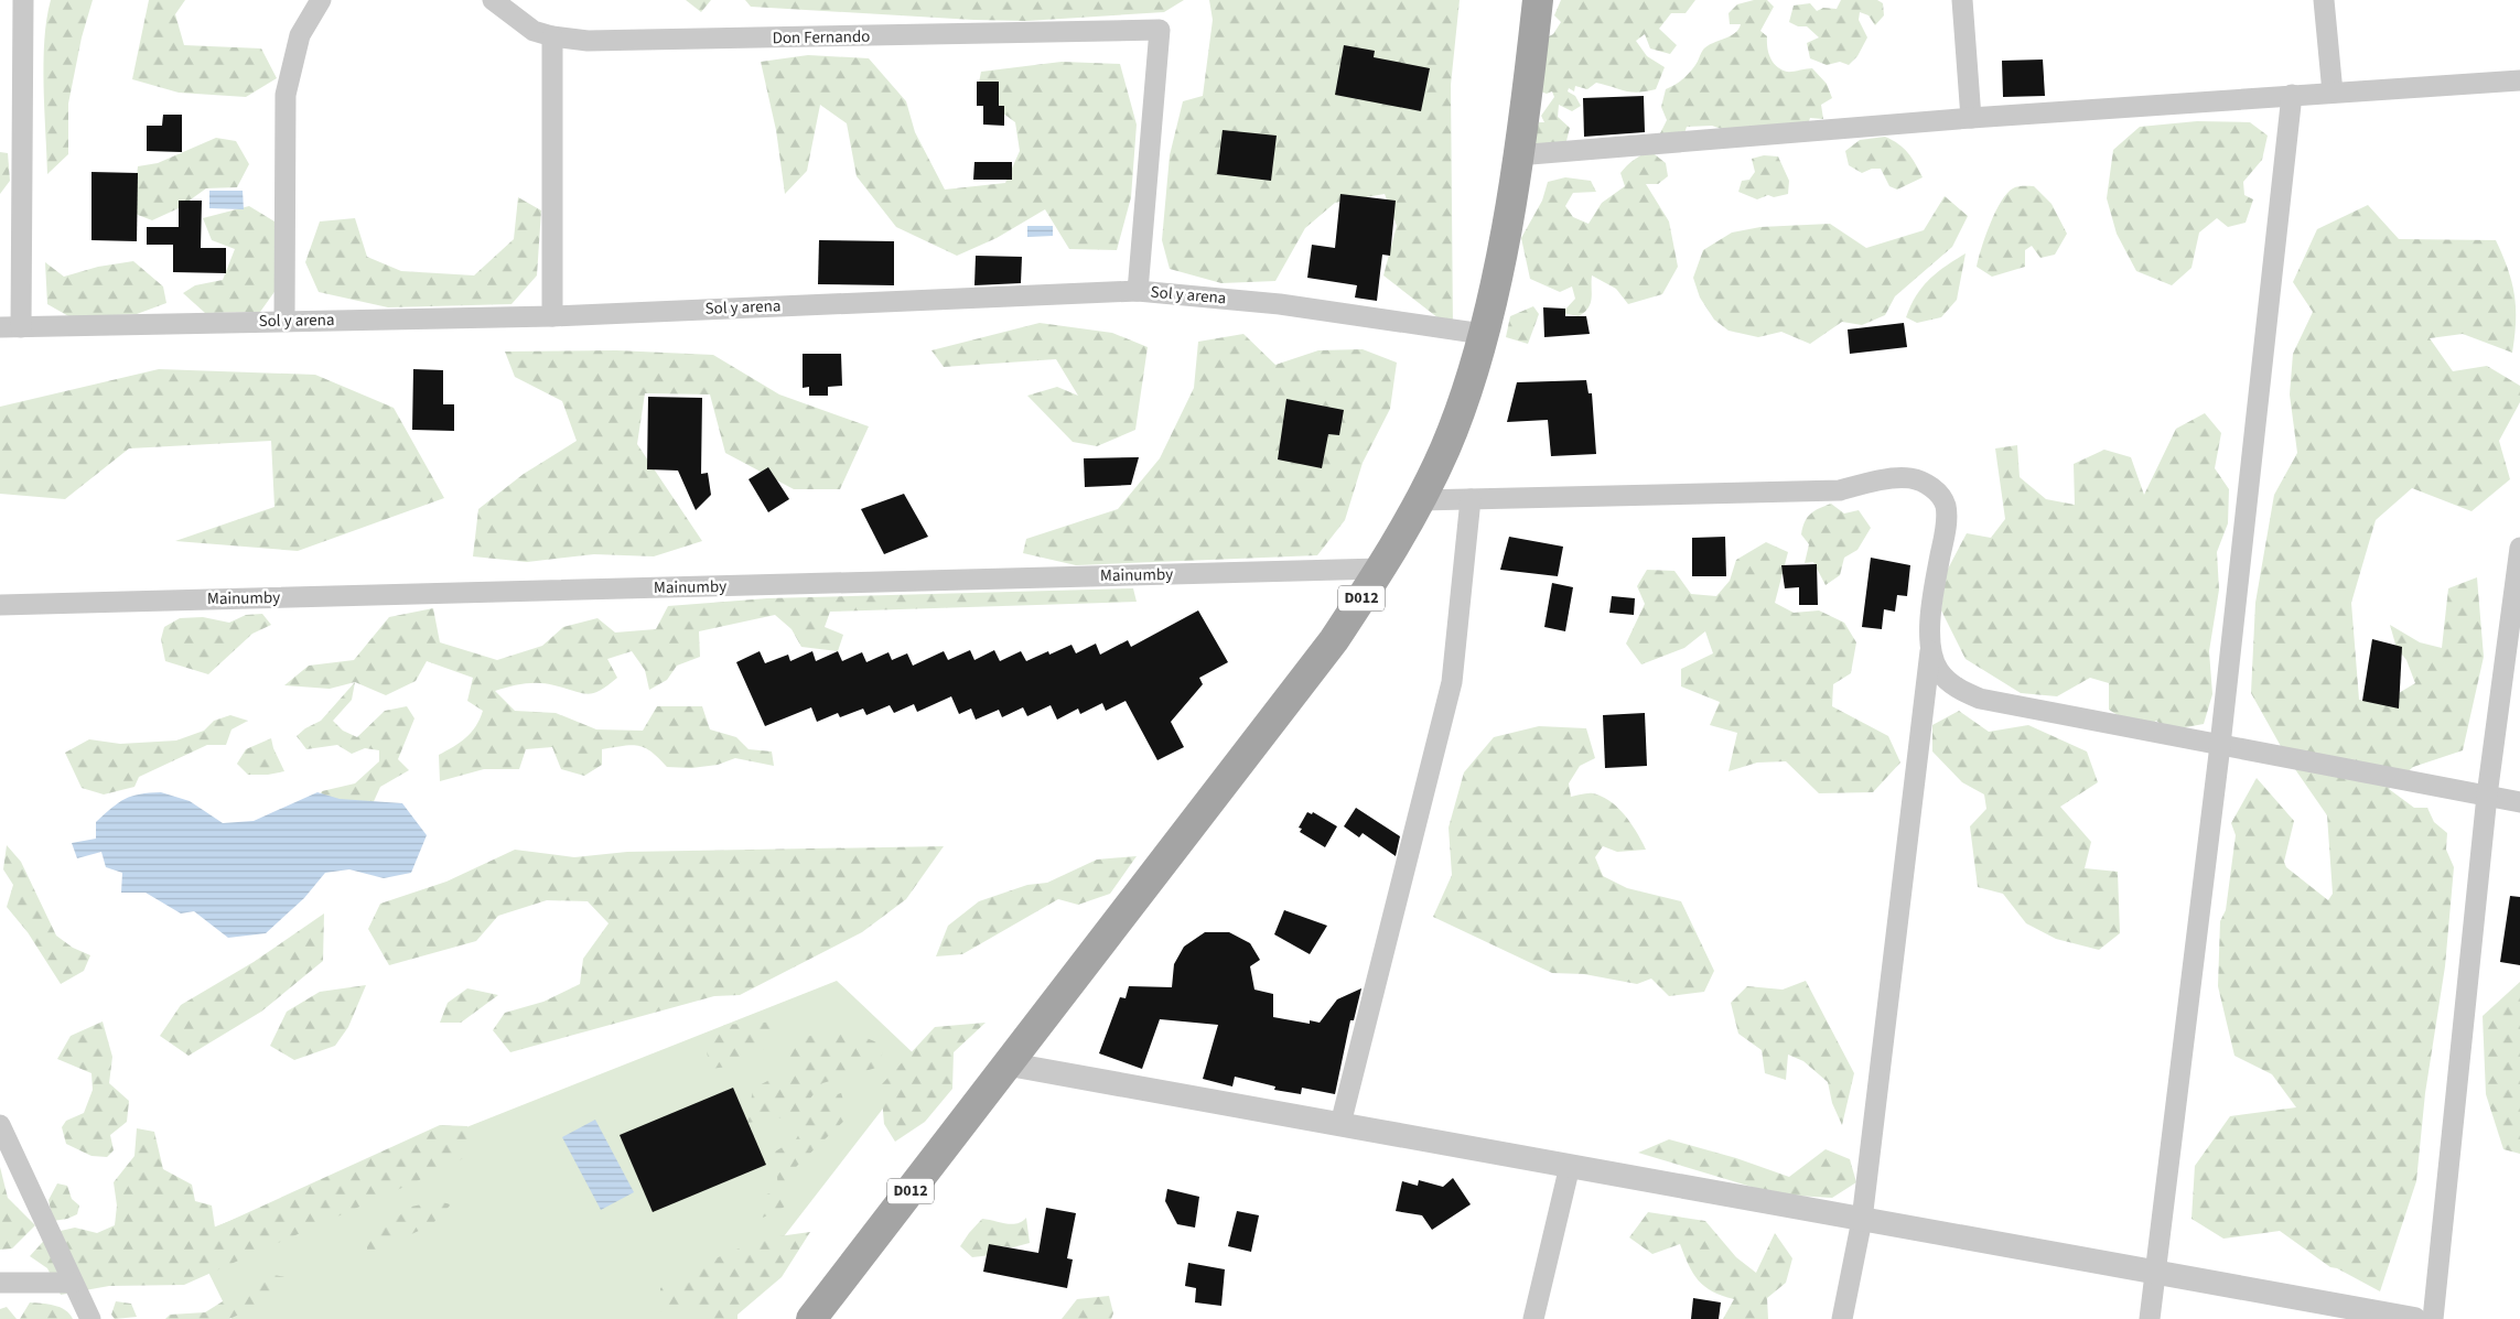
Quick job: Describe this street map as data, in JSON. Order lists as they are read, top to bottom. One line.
{"streets":{"main road":["D012"],"street":["Don Fernando","Sol y arena","Mainumby"]},"crossings":[["Don Fernando","Sol y arena"],["Sol y arena","D012"],["Mainumby","D012"]]}
